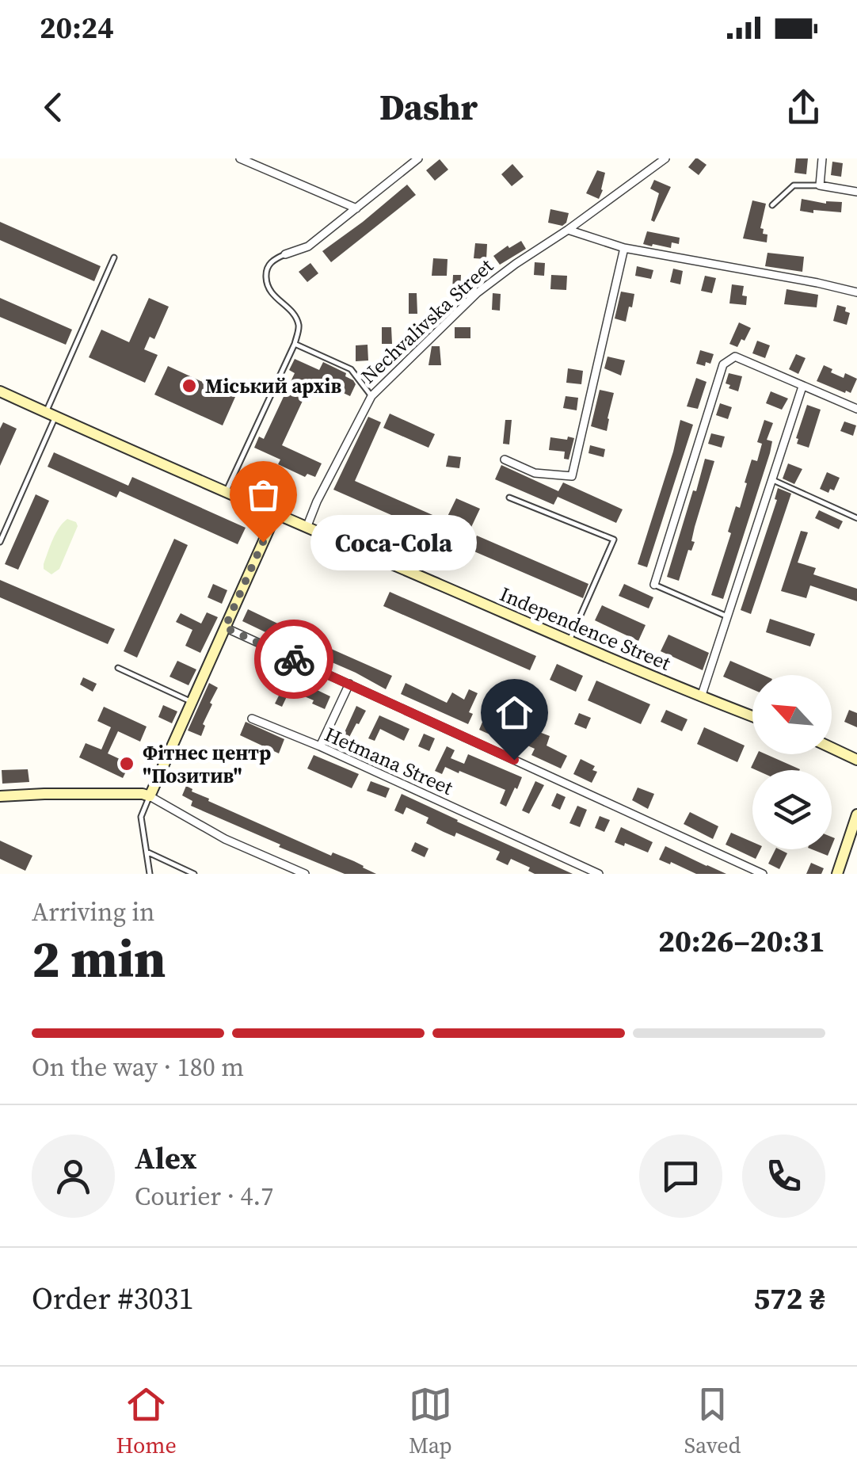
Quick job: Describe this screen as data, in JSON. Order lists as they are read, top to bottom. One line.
{"streets":{"street":["Nechvalivska Street","Independence Street","Hetmana Street"]},"crossings":[["Nechvalivska Street","Independence Street"]],"places":["Міський архів","Coca-Cola","Фітнес центр \"Позитив\""],"north":"top left","page":{"status":"20:24","header":"Dashr","bubble":"Coca-Cola","heading":["2 min","Arriving in","20:26–20:31"],"panel":["Alex","Courier · 4.7","Order #3031","572 ₴"],"bar":"On the way · 180 m","tabs":["Home","Map","Saved"]}}
